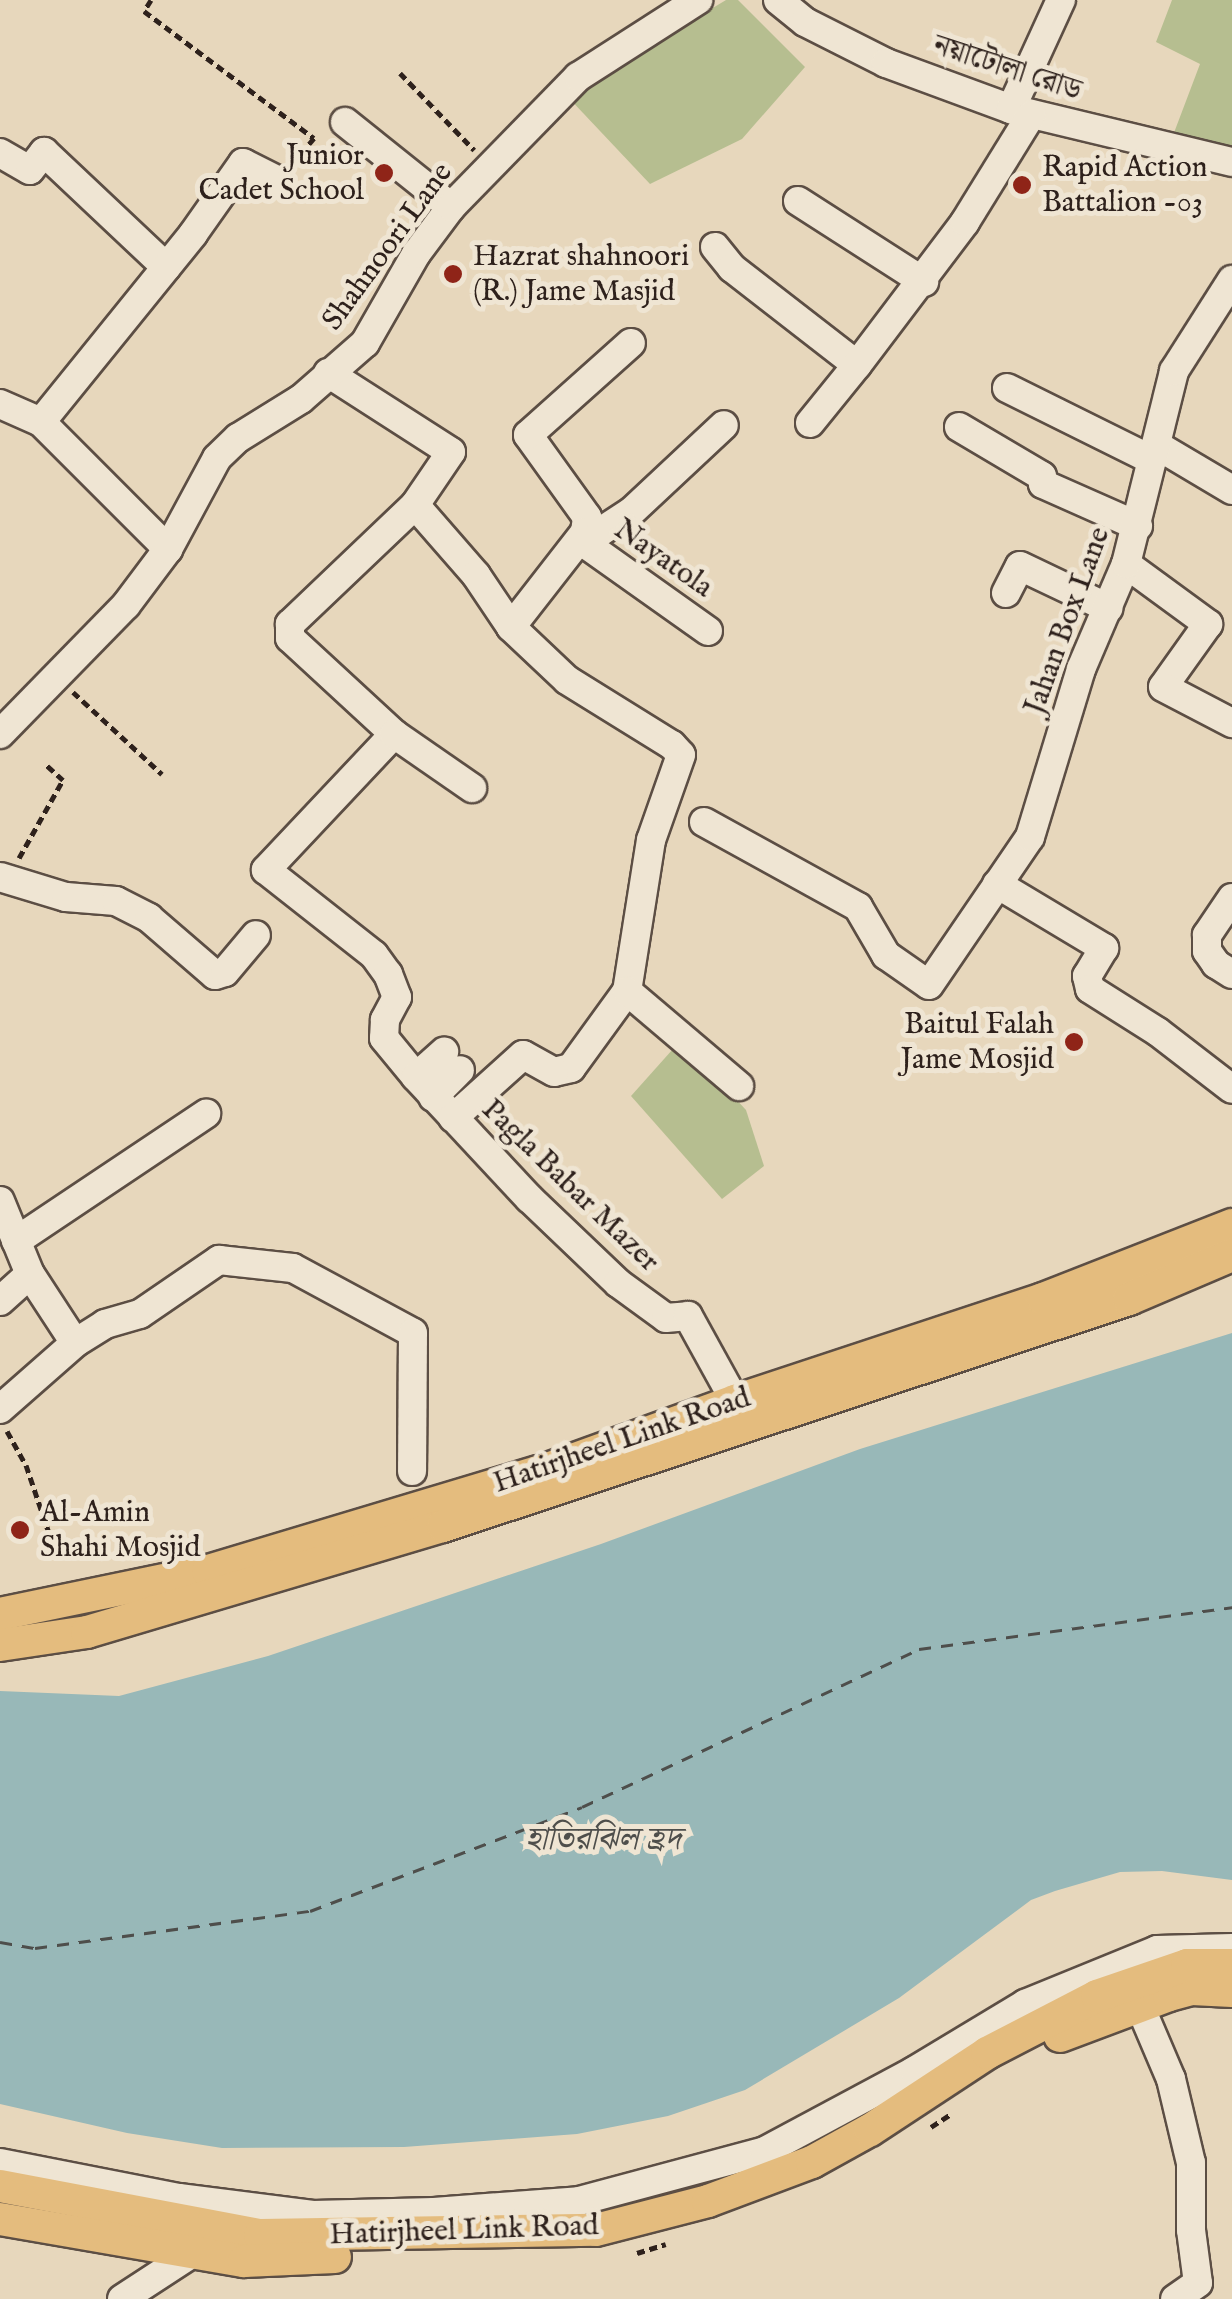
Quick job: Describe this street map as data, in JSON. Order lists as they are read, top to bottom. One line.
{"streets":{"main road":["Hatirjheel Link Road"],"street":["নয়াটোলা রোড","Shahnoori Lane","Nayatola","Jahan Box Lane","Pagla Babar Mazer"]},"crossings":[["Pagla Babar Mazer","Hatirjheel Link Road"]],"water":["হাতিরঝিল হ্রদ"],"places":["Junior Cadet School","Rapid Action Battalion -03","Hazrat shahnoori (R.) Jame Masjid","Baitul Falah Jame Mosjid","Al-Amin Shahi Mosjid"]}
